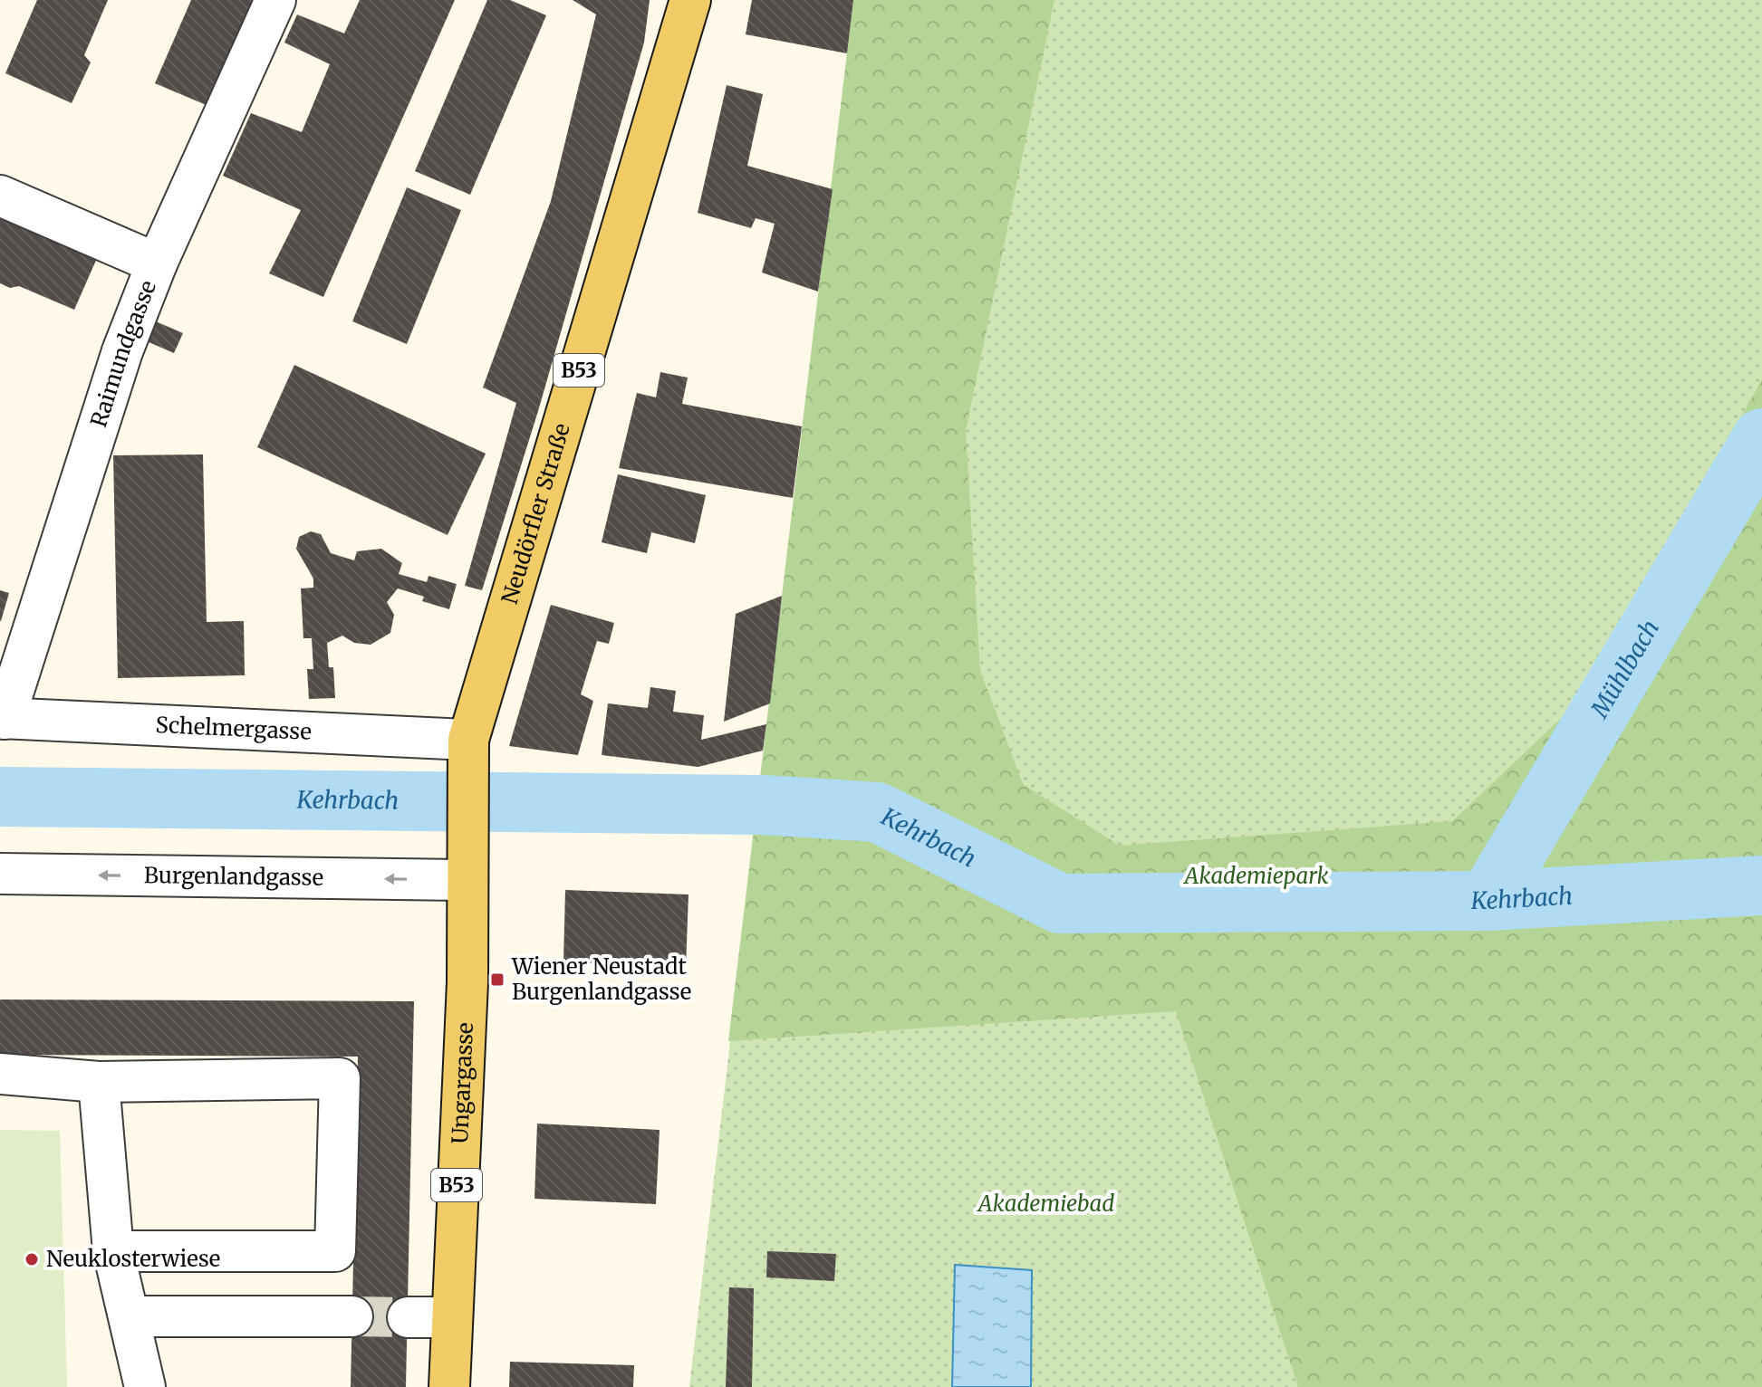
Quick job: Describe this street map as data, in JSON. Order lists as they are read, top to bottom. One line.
{"streets":{"main road":["B53","Neudörfler Straße","Ungargasse"],"street":["Raimundgasse","Schelmergasse","Burgenlandgasse"]},"crossings":[["Raimundgasse","Schelmergasse"],["Neudörfler Straße","Schelmergasse"],["Neudörfler Straße","Ungargasse"],["Burgenlandgasse","Ungargasse"]],"one_way":["Burgenlandgasse"],"water":["Mühlbach","Kehrbach"],"parks":["Akademiepark","Akademiebad"],"places":{"transit":["Wiener Neustadt Burgenlandgasse"],"other":["Neuklosterwiese"]}}
